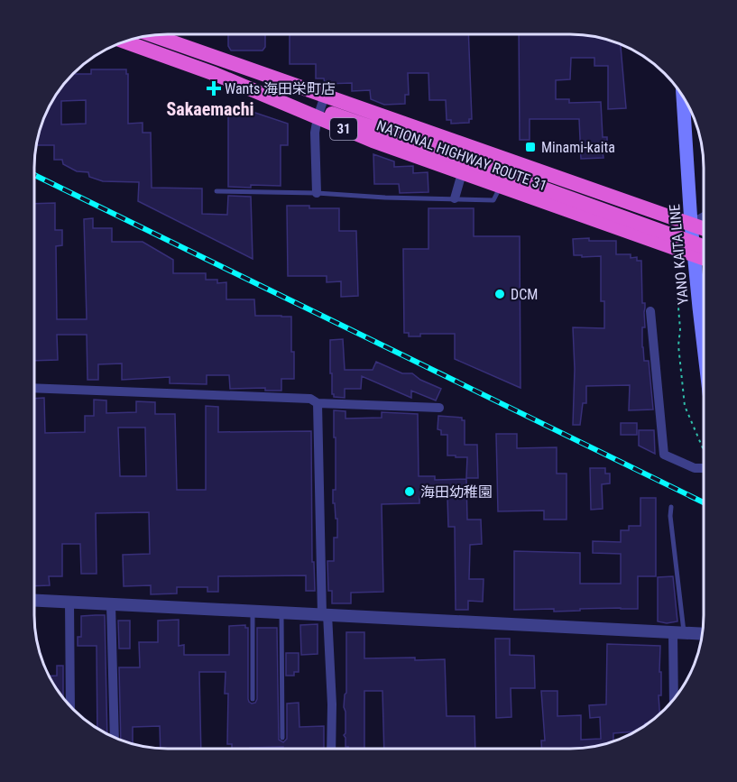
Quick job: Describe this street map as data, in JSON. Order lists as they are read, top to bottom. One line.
{"streets":{"highway":["31","NATIONAL HIGHWAY ROUTE 31"],"main road":["YANO KAITA LINE"]},"crossings":[["NATIONAL HIGHWAY ROUTE 31","YANO KAITA LINE"]],"districts":["Sakaemachi"],"places":{"health":["Wants 海田栄町店"],"transit":["Minami-kaita"],"other":["DCM","海田幼稚園"]}}
